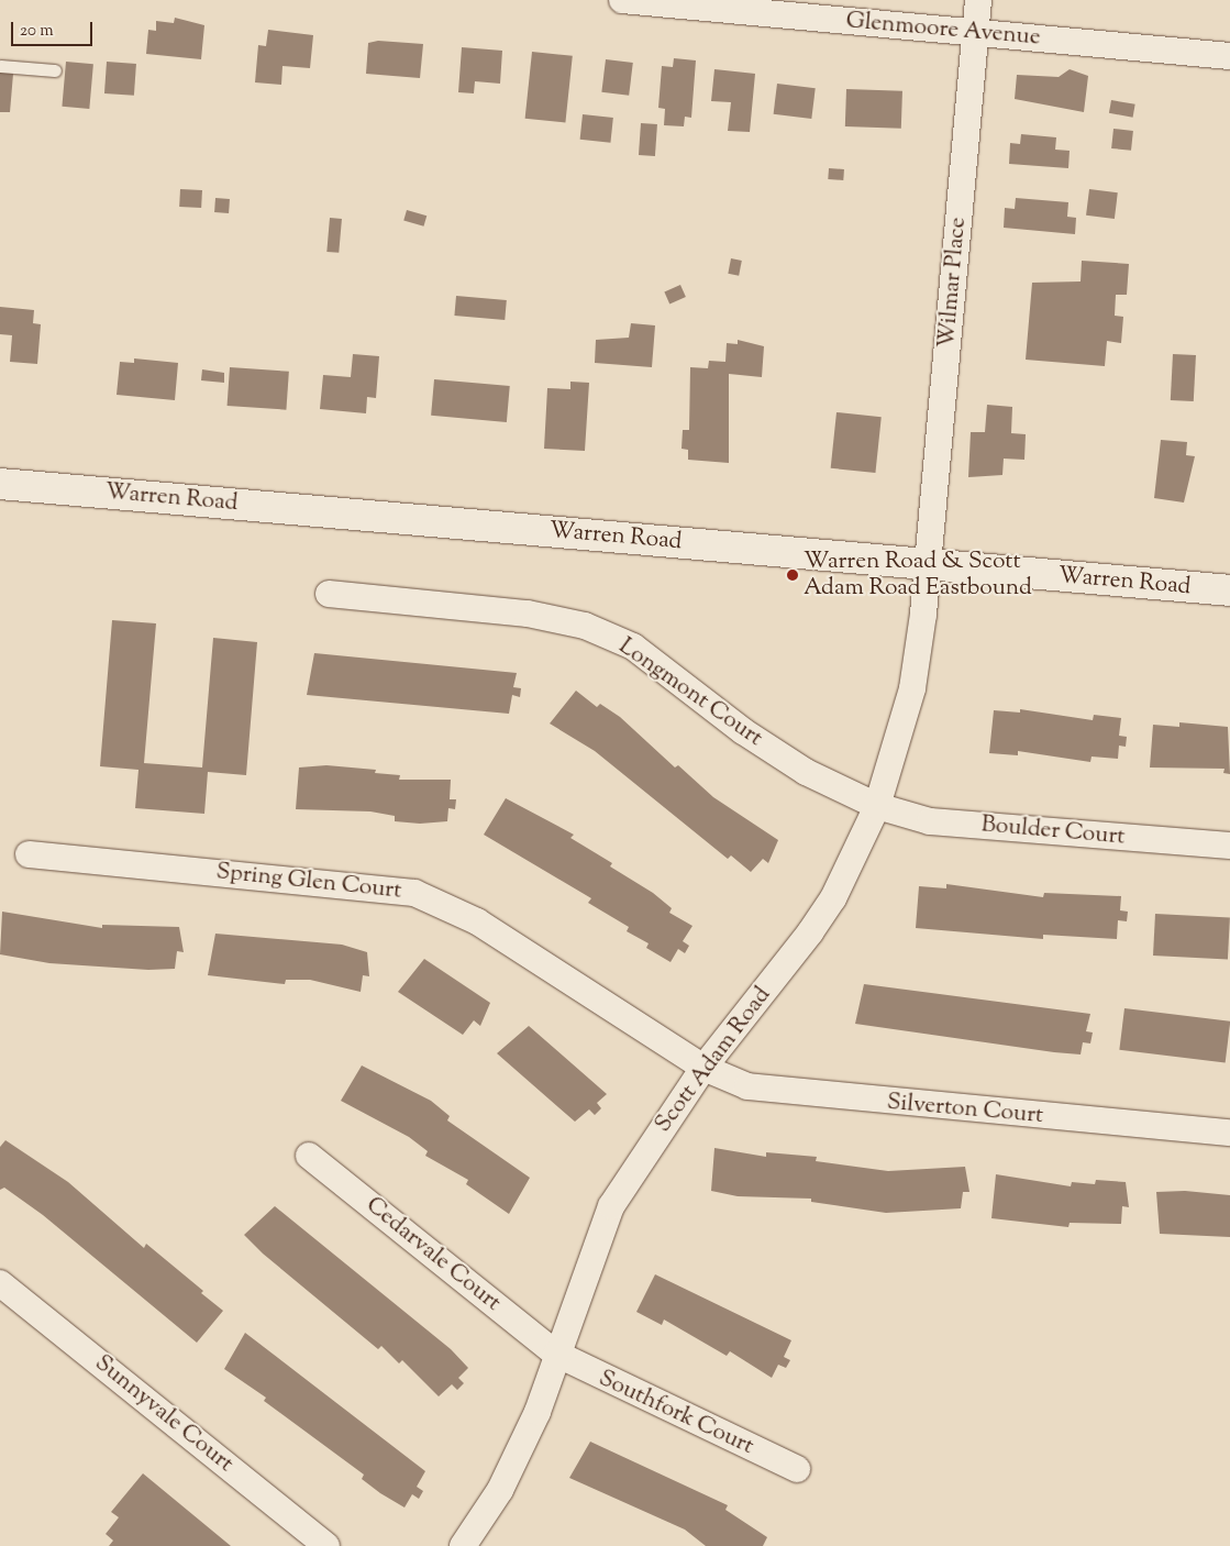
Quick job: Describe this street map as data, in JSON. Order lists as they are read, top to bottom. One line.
{"streets":{"street":["Glenmoore Avenue","Wilmar Place","Warren Road","Longmont Court","Boulder Court","Spring Glen Court","Scott Adam Road","Silverton Court","Cedarvale Court","Southfork Court","Sunnyvale Court"]},"crossings":[["Glenmoore Avenue","Wilmar Place"],["Wilmar Place","Warren Road"],["Wilmar Place","Scott Adam Road"],["Warren Road","Scott Adam Road"],["Longmont Court","Boulder Court"],["Longmont Court","Scott Adam Road"],["Boulder Court","Scott Adam Road"],["Spring Glen Court","Scott Adam Road"],["Spring Glen Court","Silverton Court"],["Scott Adam Road","Silverton Court"],["Scott Adam Road","Cedarvale Court"],["Scott Adam Road","Southfork Court"],["Cedarvale Court","Southfork Court"]],"places":["Warren Road & Scott Adam Road Eastbound"],"scale_bar":"20 m"}
